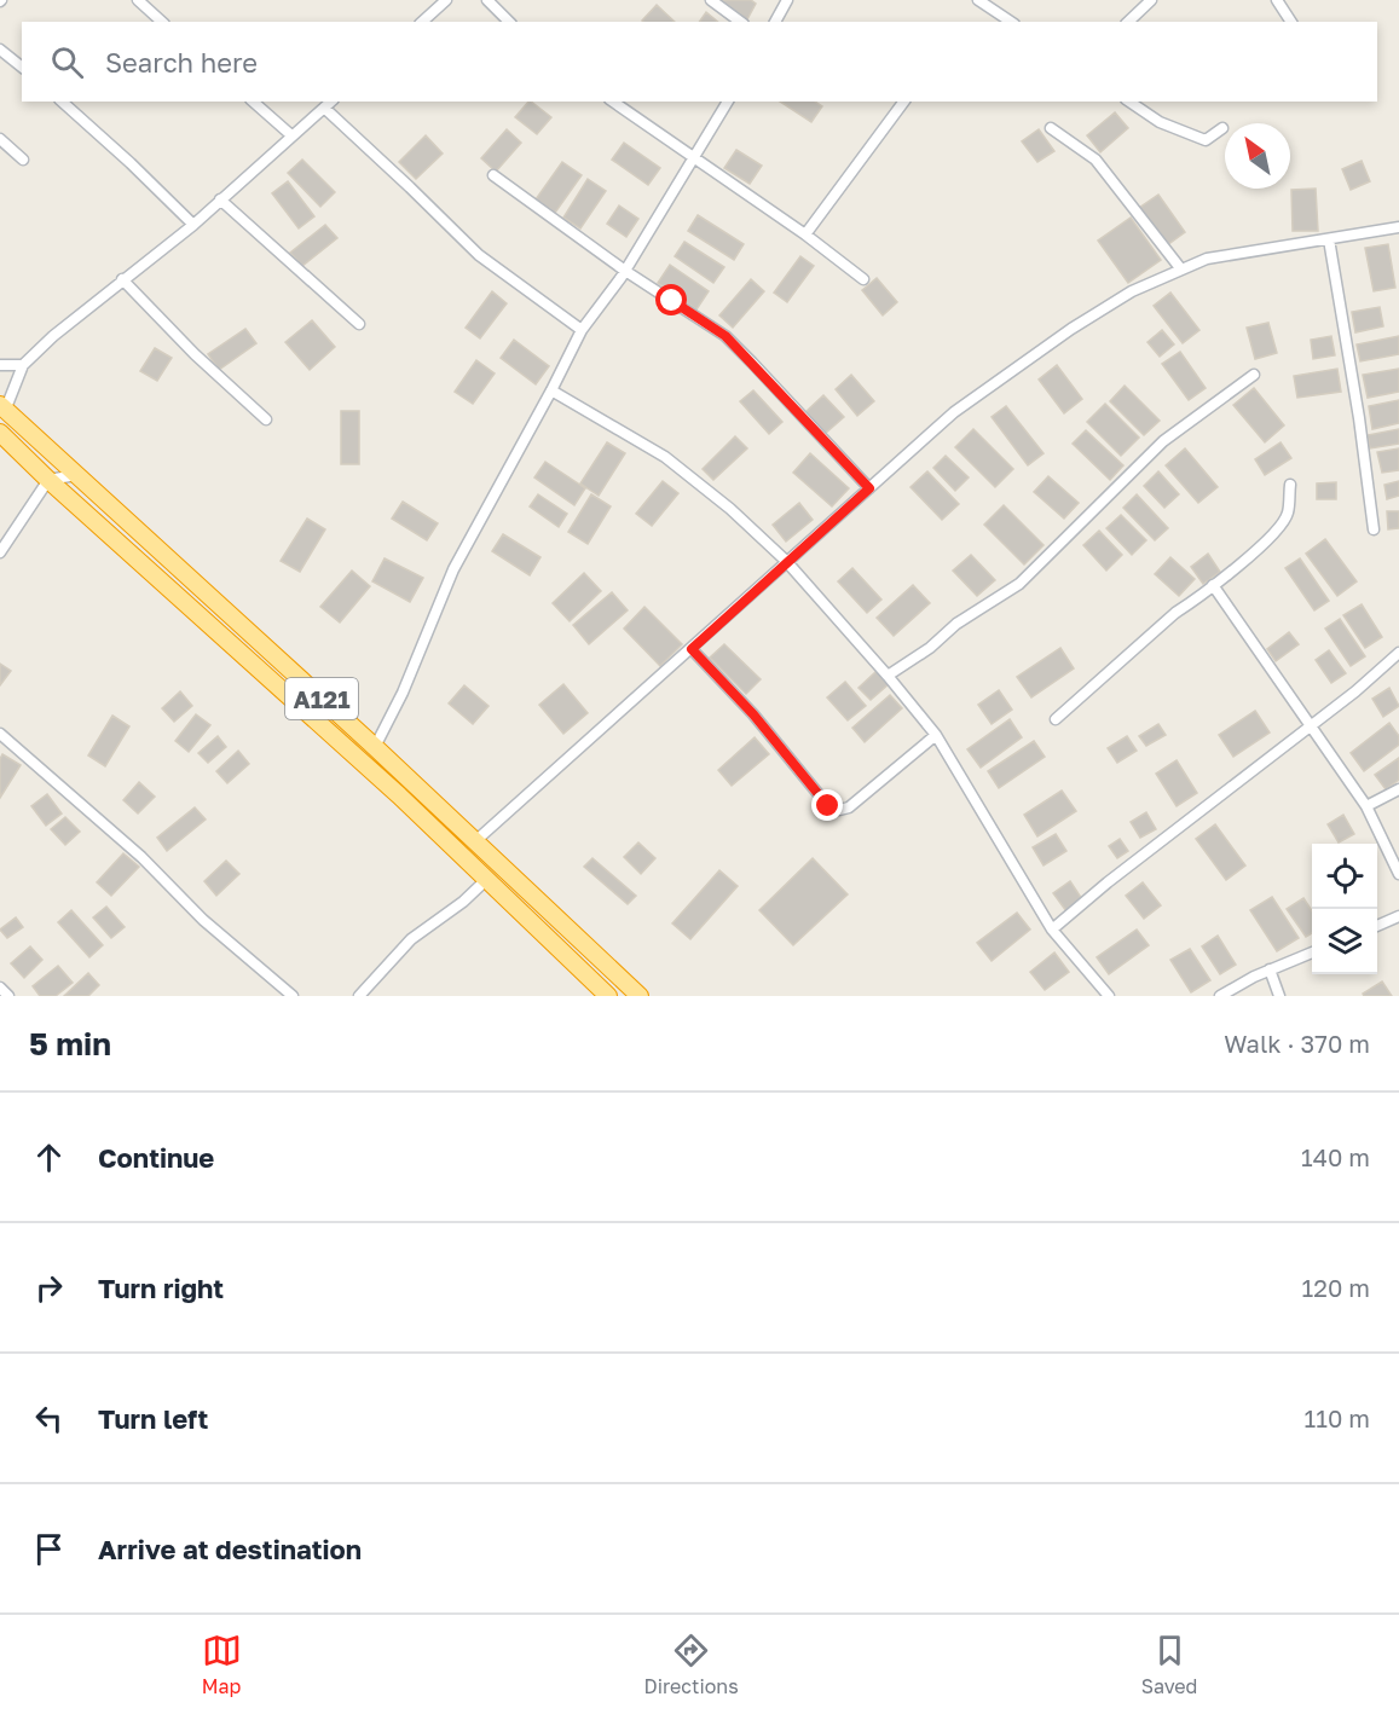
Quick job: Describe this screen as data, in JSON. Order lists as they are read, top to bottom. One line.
{"streets":{"highway":["A121"]},"north":"top left","page":{"search":"Search here","heading":["5 min","Walk · 370 m"],"list":[["Continue","140 m"],["Turn right","120 m"],["Turn left","110 m"],"Arrive at destination"],"nav":["Map","Directions","Saved"]}}
